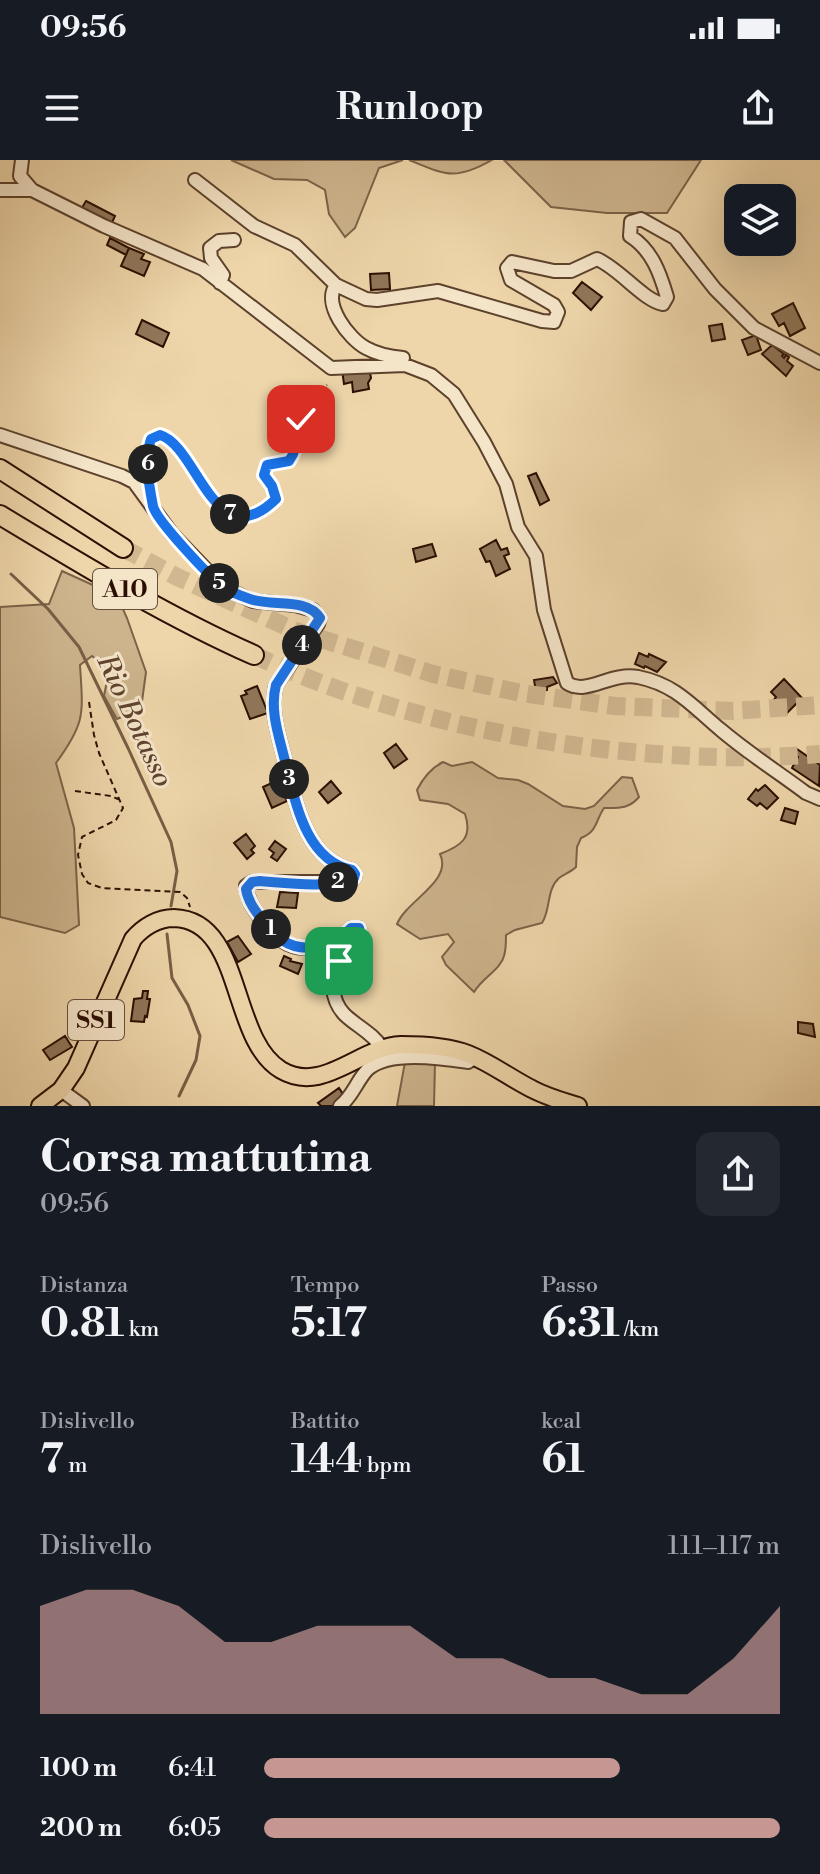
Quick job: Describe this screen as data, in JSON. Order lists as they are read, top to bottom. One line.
{"streets":{"highway":["A10"],"main road":["SS1"]},"water":["Rio Botasso"],"page":{"status":"09:56","header":"Runloop","pins":["6","7","5","4","3","2","1"],"heading":["Corsa mattutina","09:56"],"stats":[["Distanza","0.81 km"],["Tempo","5:17"],["Passo","6:31 /km"],["Dislivello","7 m"],["Battito","144 bpm"],["kcal","61"]],"chart":["Dislivello","111–117 m"],"list":[{"name":"100 m","note":"6:41"},{"name":"200 m","note":"6:05"}]}}
